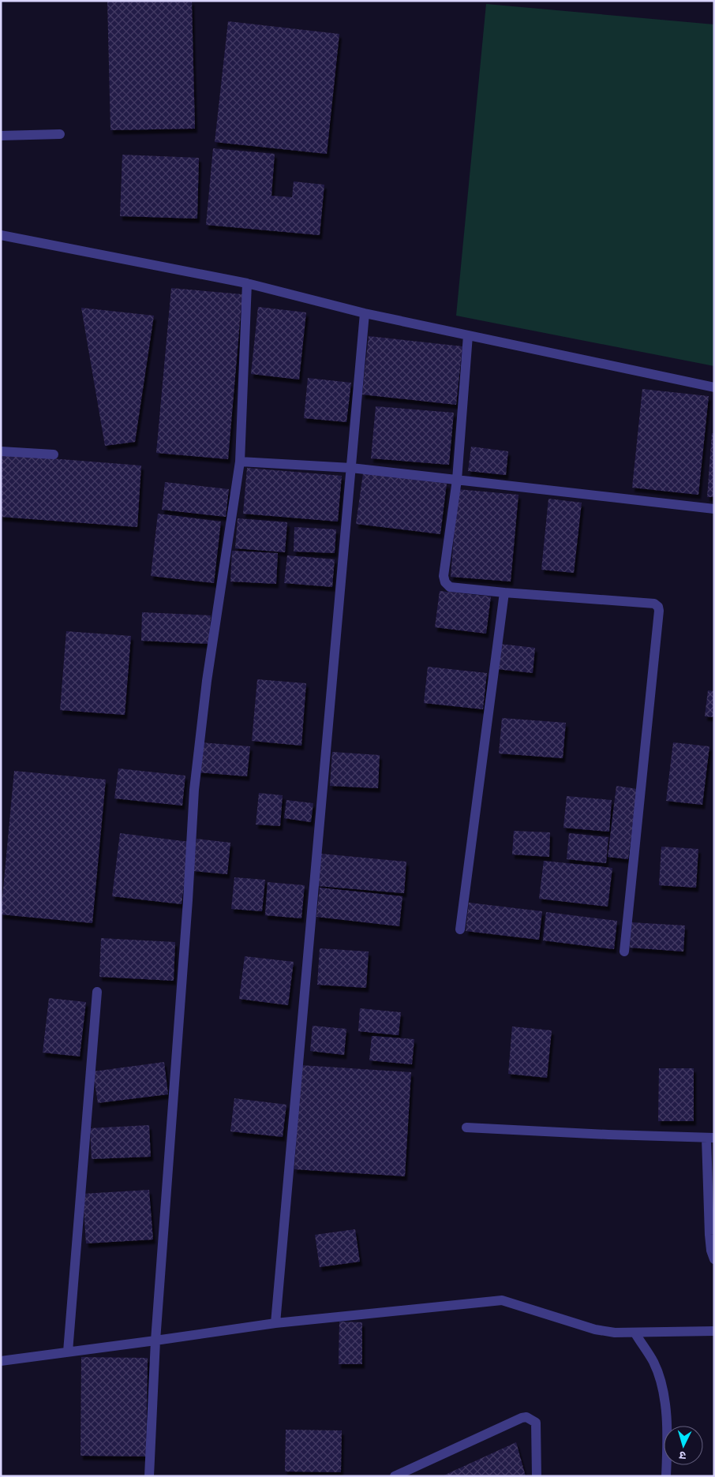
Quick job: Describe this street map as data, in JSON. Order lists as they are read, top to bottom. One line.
{"north":"bottom"}
